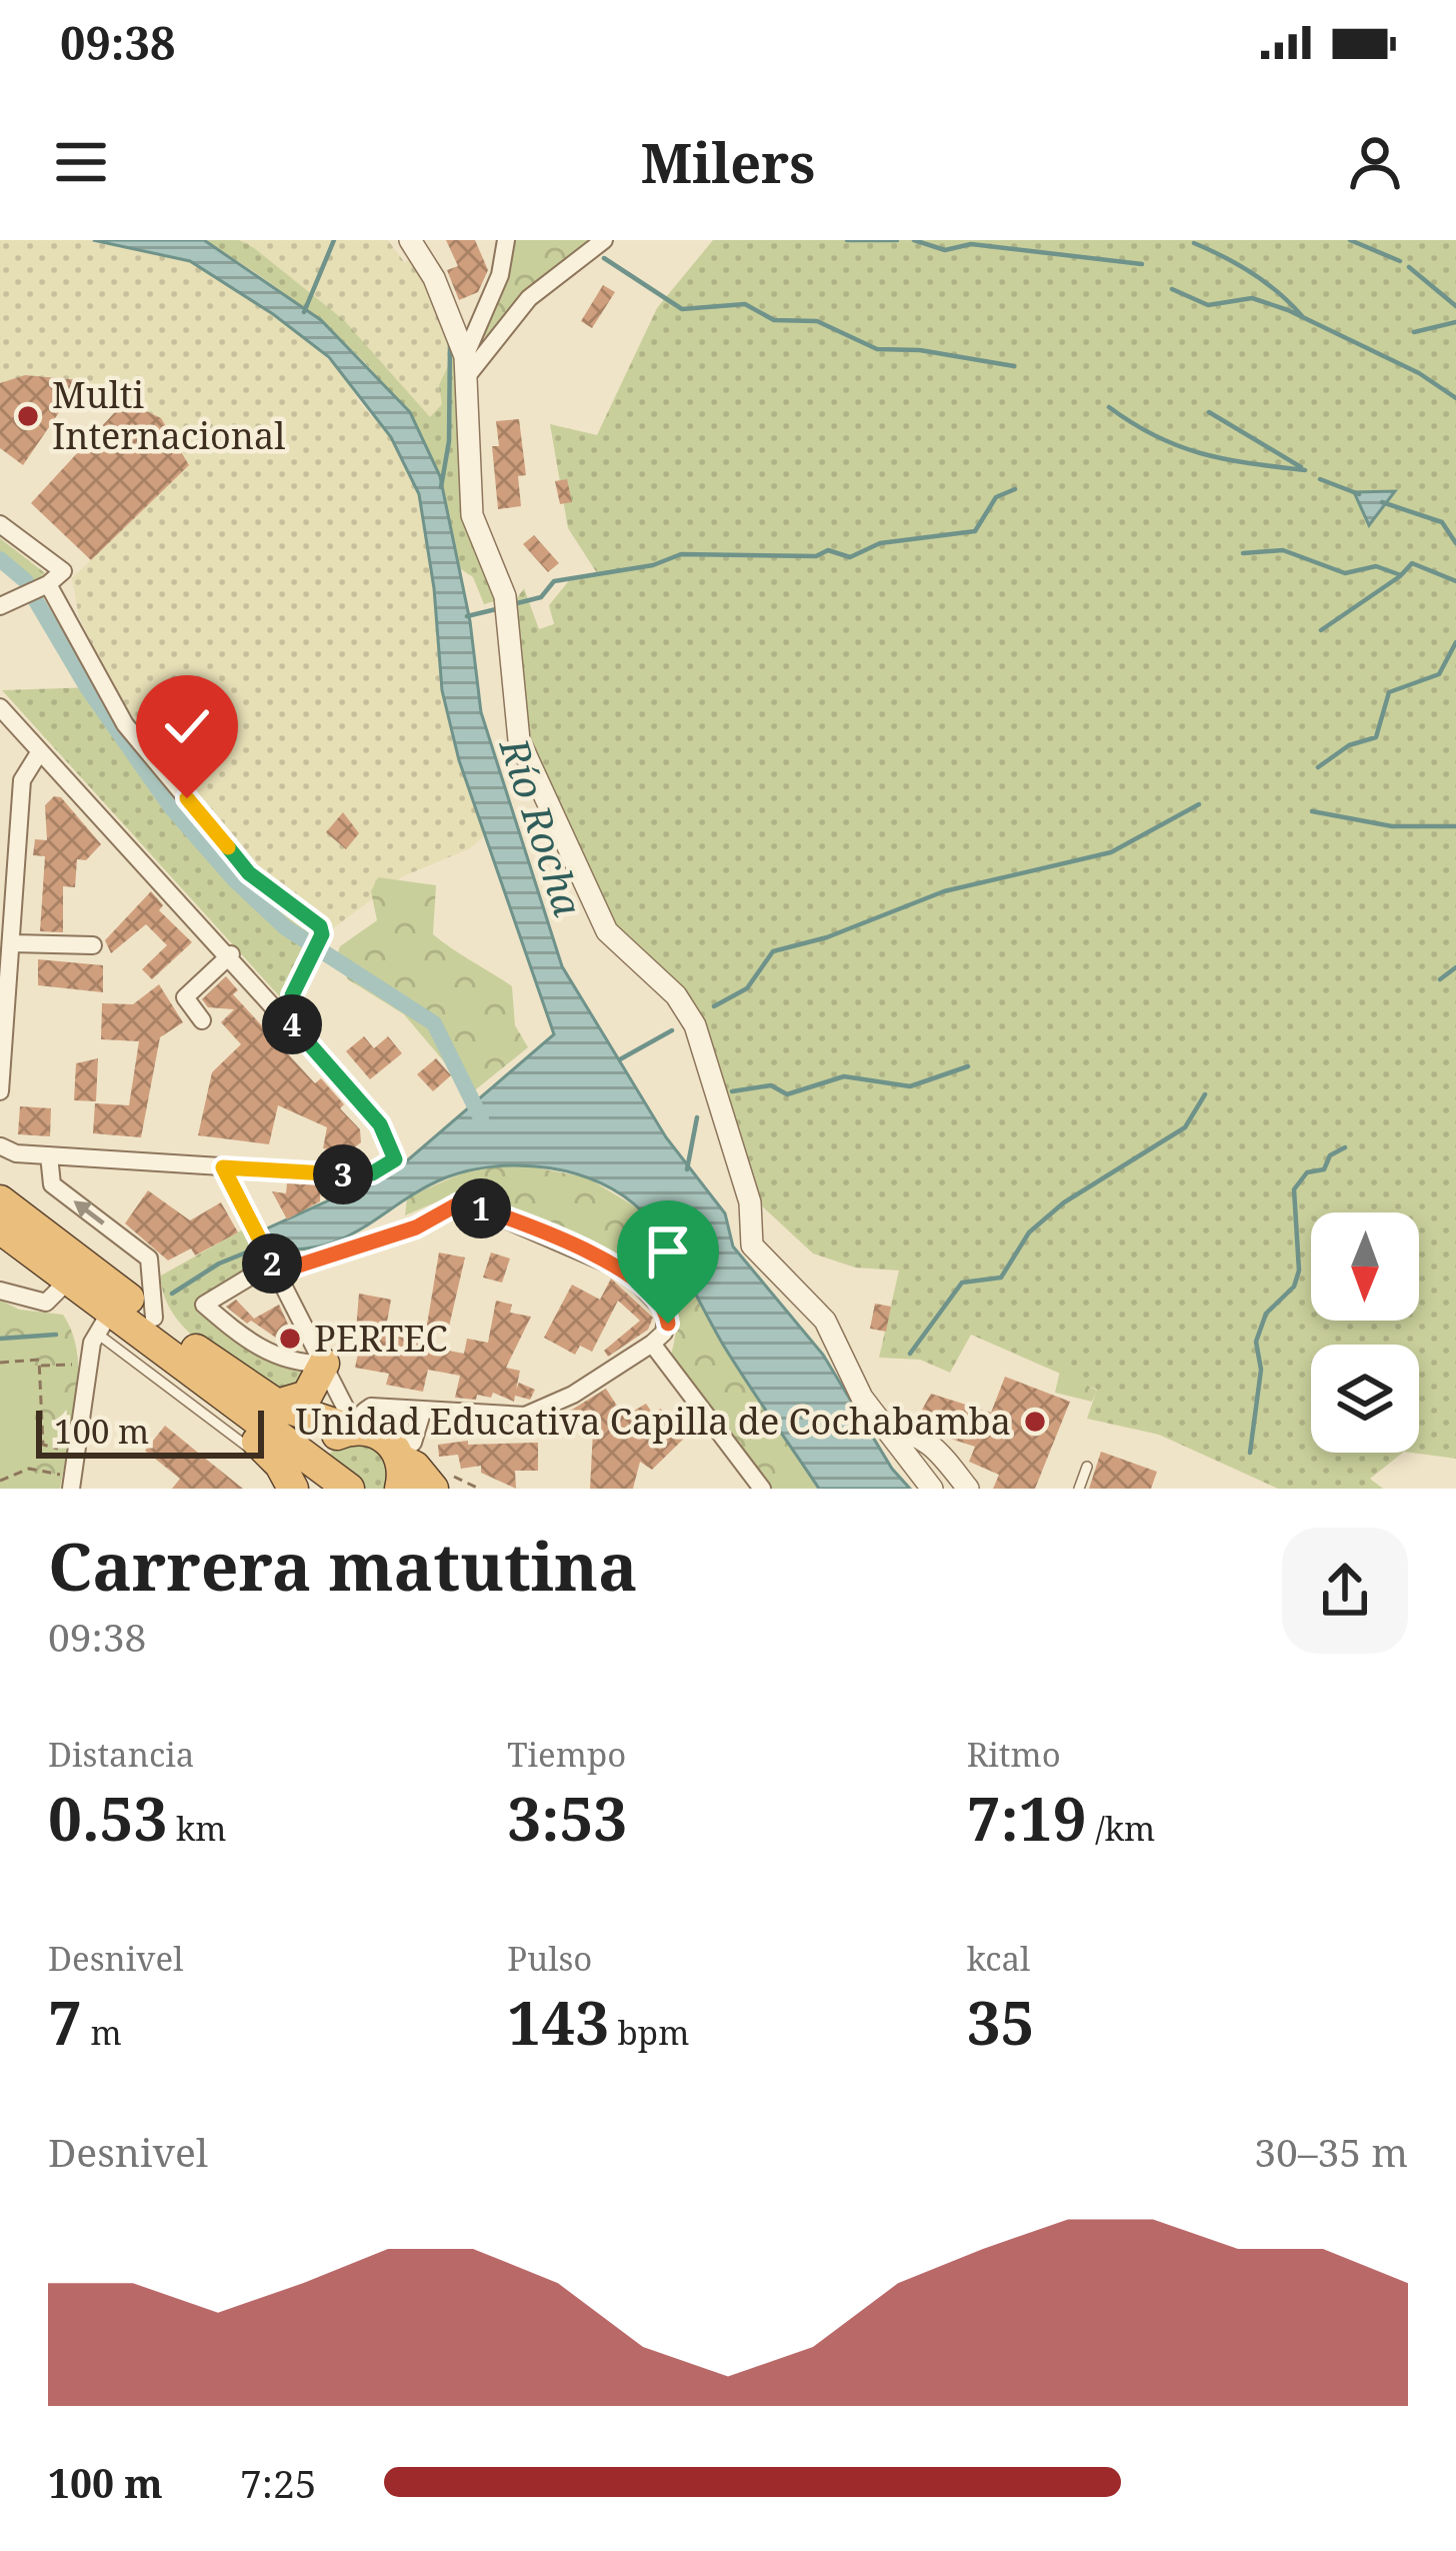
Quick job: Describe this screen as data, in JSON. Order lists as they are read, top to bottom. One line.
{"water":["Río Rocha"],"places":["Multi Internacional","PERTEC","Unidad Educativa Capilla de Cochabamba"],"scale_bar":"100 m","north":"bottom","page":{"status":"09:38","header":"Milers","pins":["4","3","1","2"],"scale":"100 m","heading":["Carrera matutina","09:38"],"stats":[["Distancia","0.53 km"],["Tiempo","3:53"],["Ritmo","7:19 /km"],["Desnivel","7 m"],["Pulso","143 bpm"],["kcal","35"]],"chart":["Desnivel","30–35 m"],"list":[{"name":"100 m","note":"7:25"}]}}
